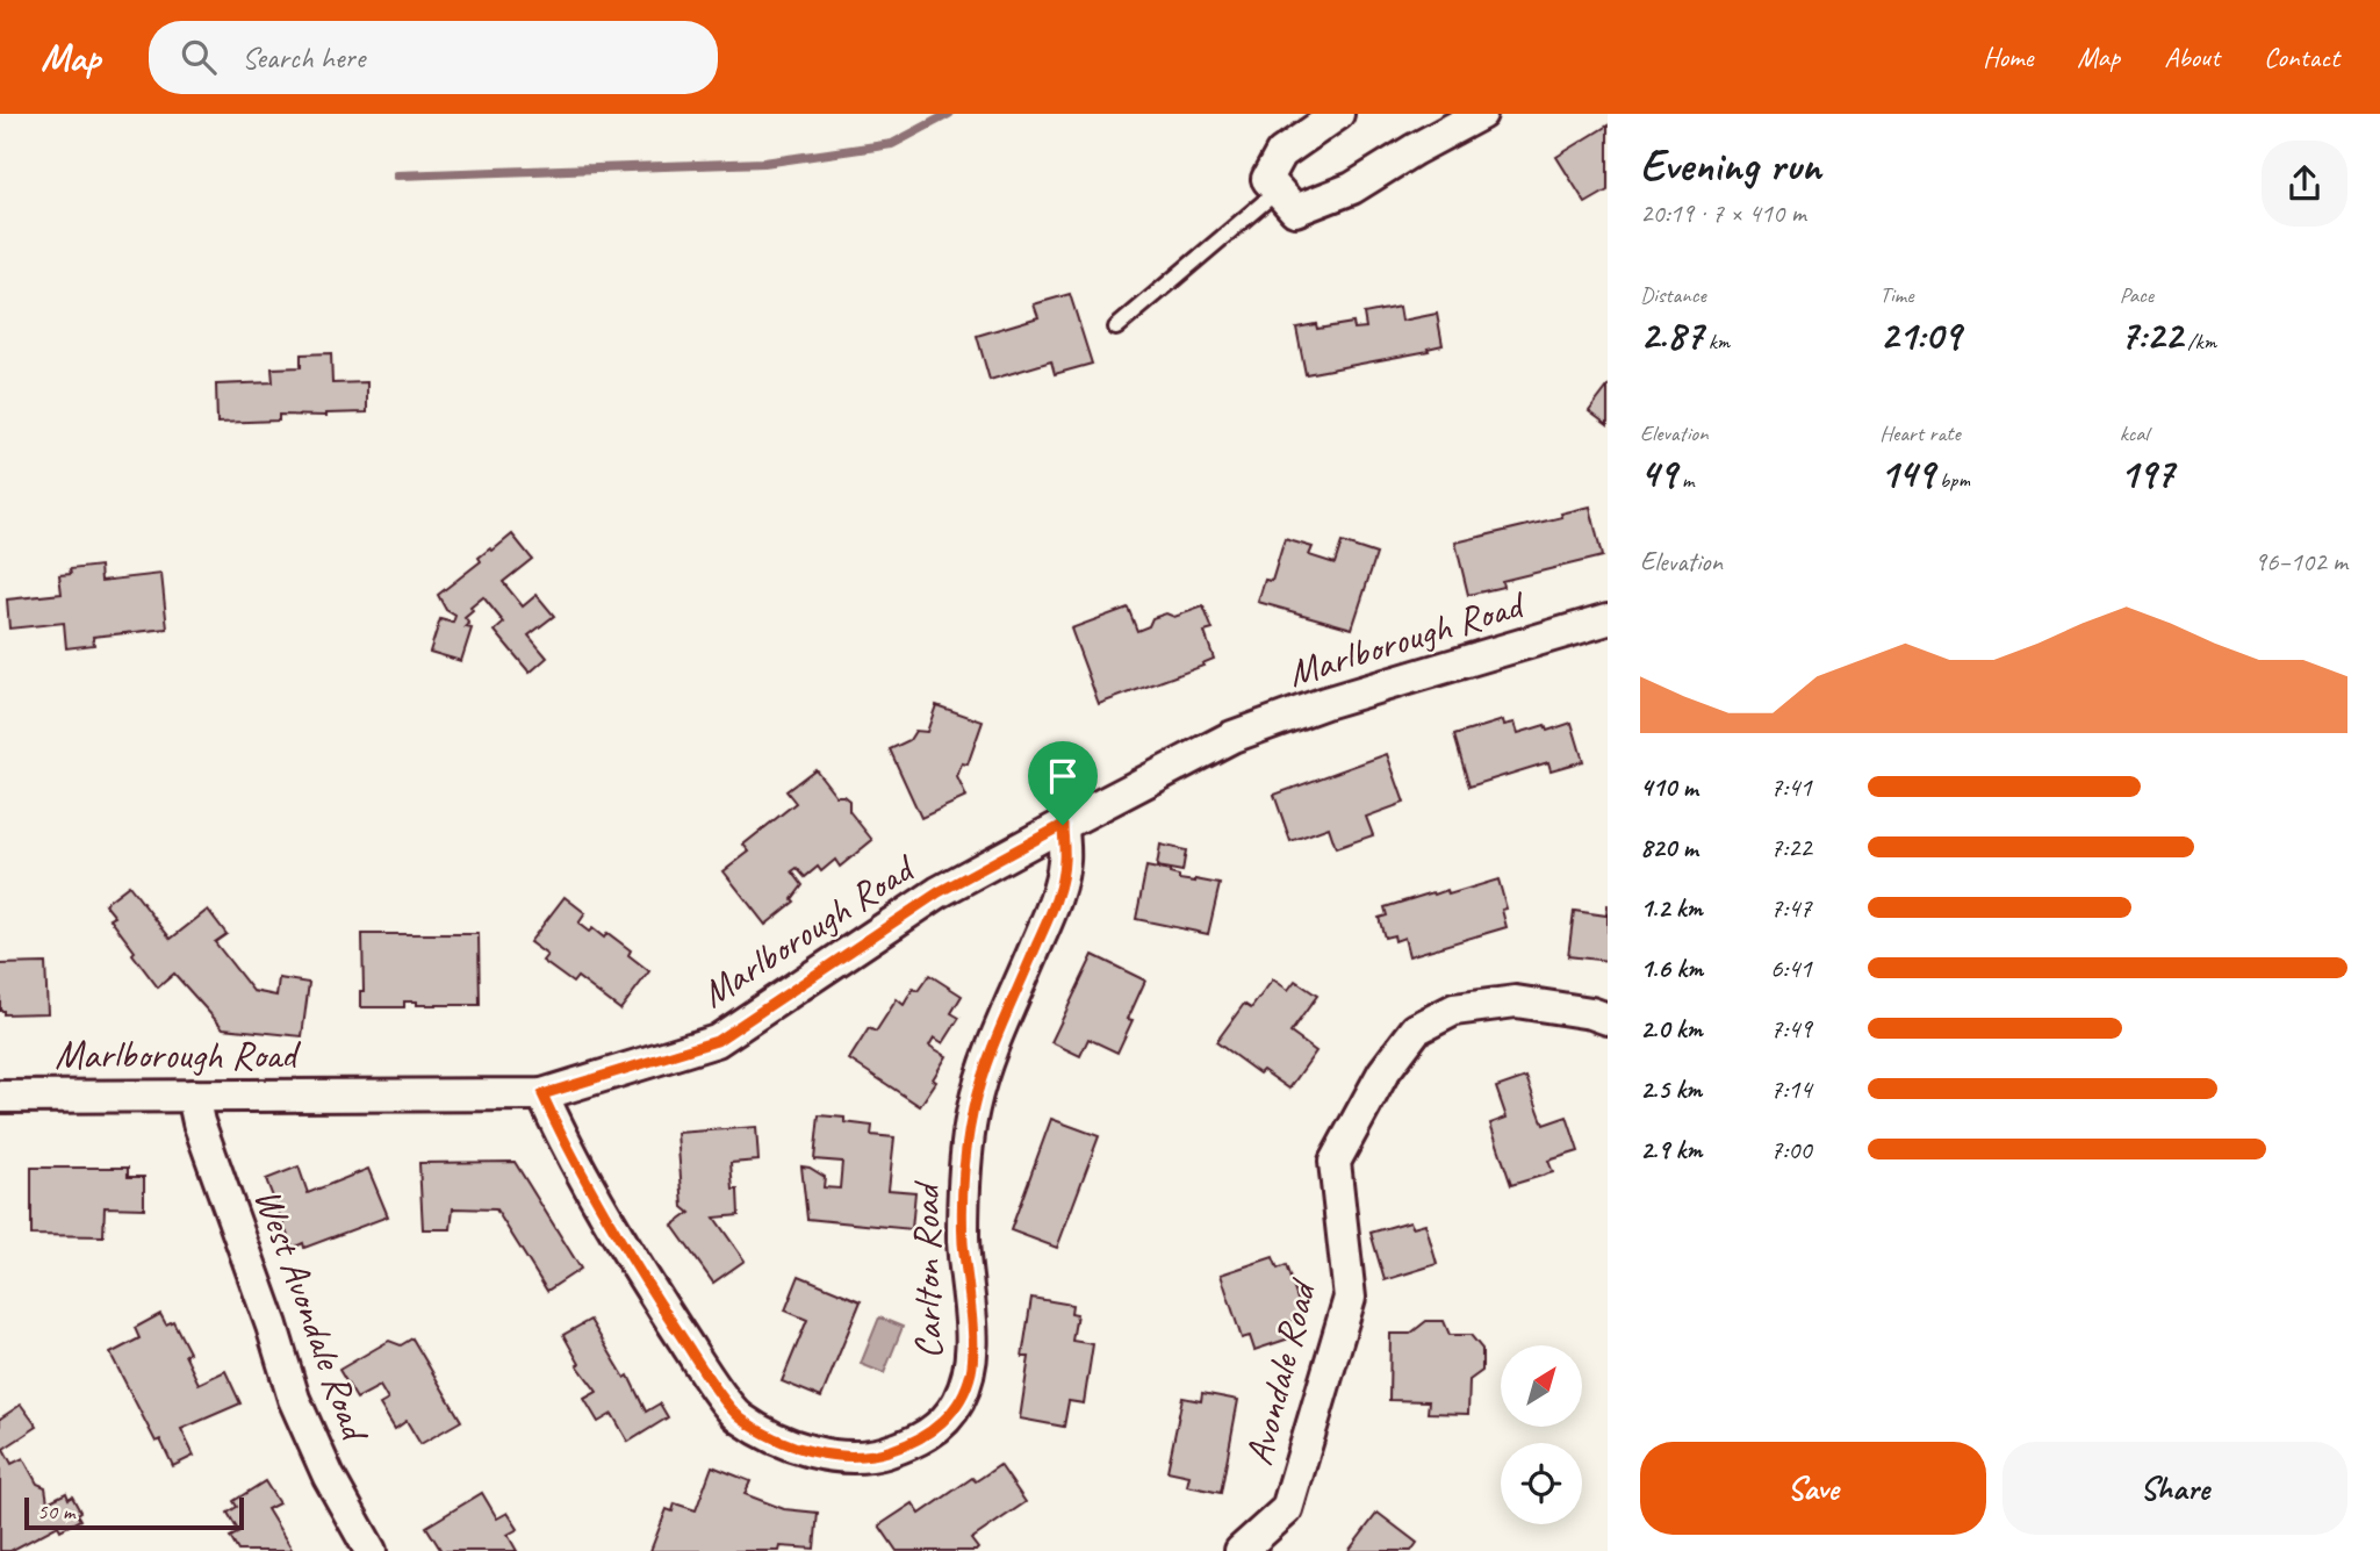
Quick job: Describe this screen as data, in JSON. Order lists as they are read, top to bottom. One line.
{"streets":{"street":["Marlborough Road","Carlton Road","West Avondale Road","Avondale Road"]},"crossings":[["Marlborough Road","Carlton Road"],["Marlborough Road","West Avondale Road"]],"scale_bar":"50 m","north":"top right","page":{"header":"Map","search":"Search here","nav":["Home","Map","About","Contact"],"heading":["Evening run","20:19 · 7 × 410 m"],"stats":[["Distance","2.87 km"],["Time","21:09"],["Pace","7:22 /km"],["Elevation","49 m"],["Heart rate","149 bpm"],["kcal","197"]],"chart":["Elevation","96–102 m"],"list":[{"name":"410 m","note":"7:41"},{"name":"820 m","note":"7:22"},{"name":"1.2 km","note":"7:47"},{"name":"1.6 km","note":"6:41"},{"name":"2.0 km","note":"7:49"},{"name":"2.5 km","note":"7:14"},{"name":"2.9 km","note":"7:00"}],"buttons":["Save","Share"],"scale":"50 m"}}
